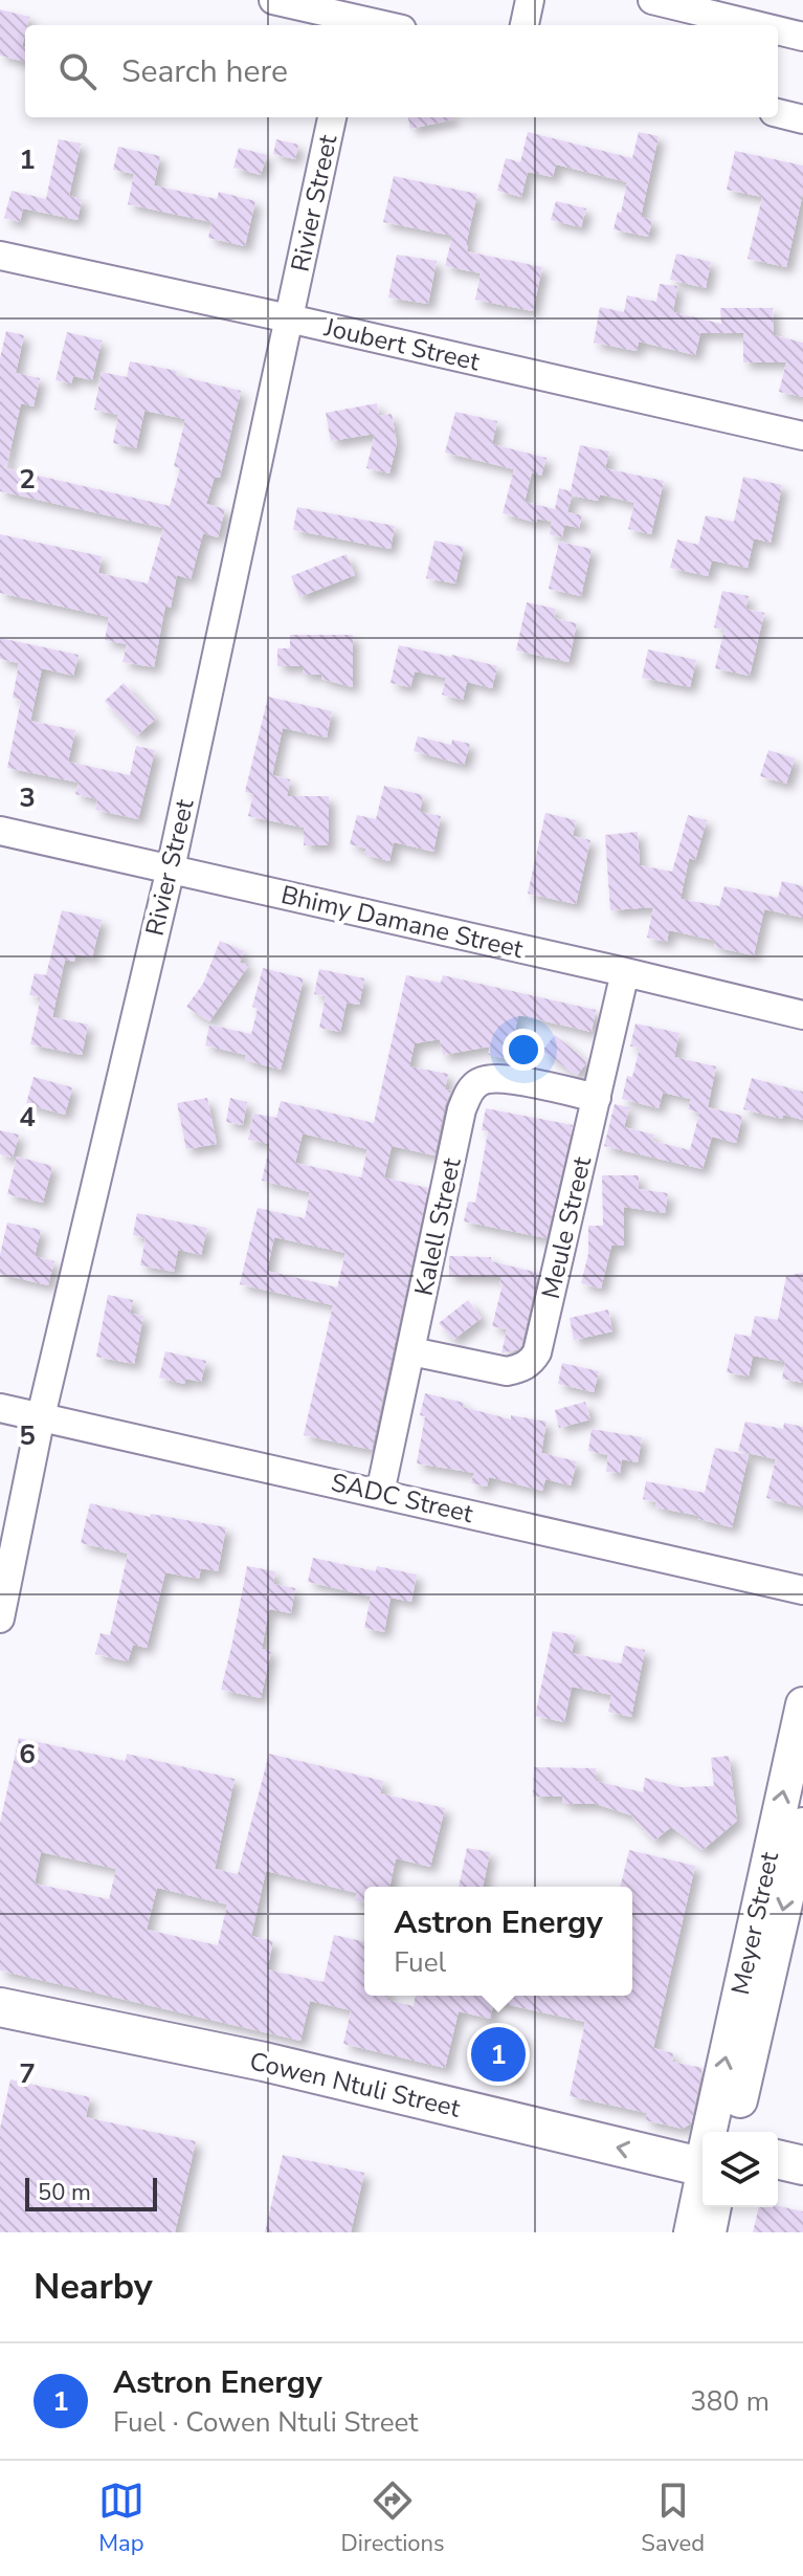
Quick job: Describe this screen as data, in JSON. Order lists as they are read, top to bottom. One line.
{"streets":{"highway":["Cowen Ntuli Street"],"main road":["Meyer Street"],"street":["Rivier Street","Joubert Street","Bhimy Damane Street","Kalell Street","Meule Street","SADC Street"]},"crossings":[["Rivier Street","Joubert Street"],["Rivier Street","Bhimy Damane Street"],["Rivier Street","SADC Street"],["Bhimy Damane Street","Meule Street"],["Kalell Street","Meule Street"],["Kalell Street","SADC Street"]],"scale_bar":"50 m","page":{"search":"Search here","popup":["Astron Energy","Fuel"],"pins":"1","scale":"50 m","heading":"Nearby","list":[{"mark":"1","name":"Astron Energy","note":"Fuel · Cowen Ntuli Street","value":"380 m"}],"nav":["Map","Directions","Saved"]},"grid":{"rows":["1","2","3","4","5","6","7"]}}
